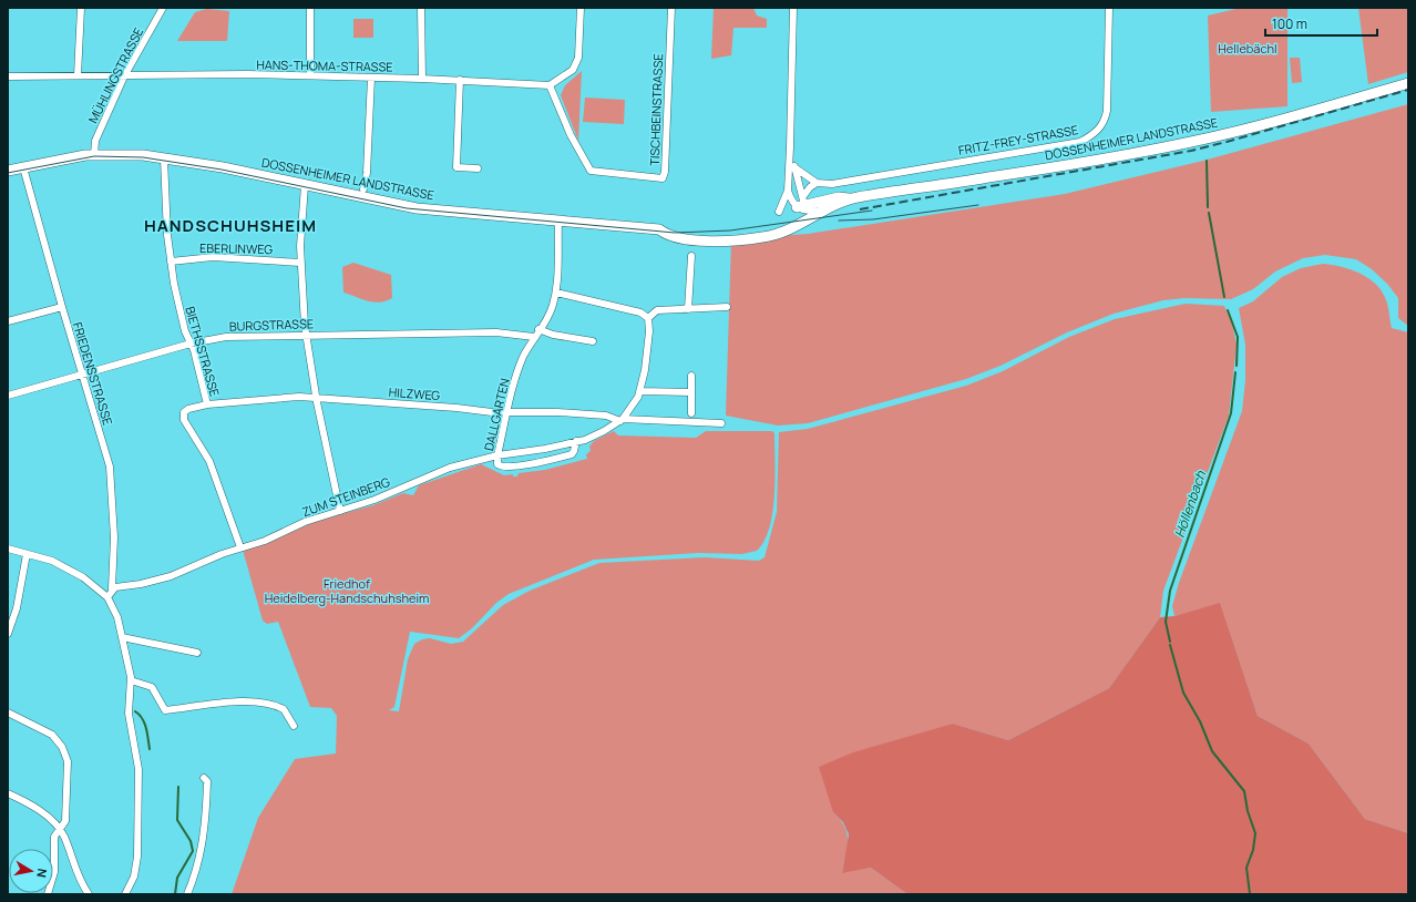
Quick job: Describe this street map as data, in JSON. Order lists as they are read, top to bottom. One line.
{"streets":{"main road":["DOSSENHEIMER LANDSTRASSE"],"street":["HANS-THOMA-STRASSE","MÜHLINGSTRASSE","TISCHBEINSTRASSE","FRITZ-FREY-STRASSE","EBERLINWEG","BURGSTRASSE","BIETHSSTRASSE","FRIEDENSSTRASSE","HILZWEG","DALLGARTEN","ZUM STEINBERG"]},"crossings":[["HANS-THOMA-STRASSE","MÜHLINGSTRASSE"],["HANS-THOMA-STRASSE","TISCHBEINSTRASSE"],["MÜHLINGSTRASSE","DOSSENHEIMER LANDSTRASSE"],["DOSSENHEIMER LANDSTRASSE","BIETHSSTRASSE"],["DOSSENHEIMER LANDSTRASSE","FRIEDENSSTRASSE"],["EBERLINWEG","BIETHSSTRASSE"],["BURGSTRASSE","BIETHSSTRASSE"],["BURGSTRASSE","FRIEDENSSTRASSE"],["BURGSTRASSE","DALLGARTEN"],["BIETHSSTRASSE","HILZWEG"],["BIETHSSTRASSE","ZUM STEINBERG"],["FRIEDENSSTRASSE","ZUM STEINBERG"],["HILZWEG","DALLGARTEN"],["HILZWEG","ZUM STEINBERG"],["DALLGARTEN","ZUM STEINBERG"]],"districts":["HANDSCHUHSHEIM"],"water":["Höllenbach"],"parks":["Hellebächl","Friedhof Heidelberg-Handschuhsheim"],"scale_bar":"100 m","north":"right"}
